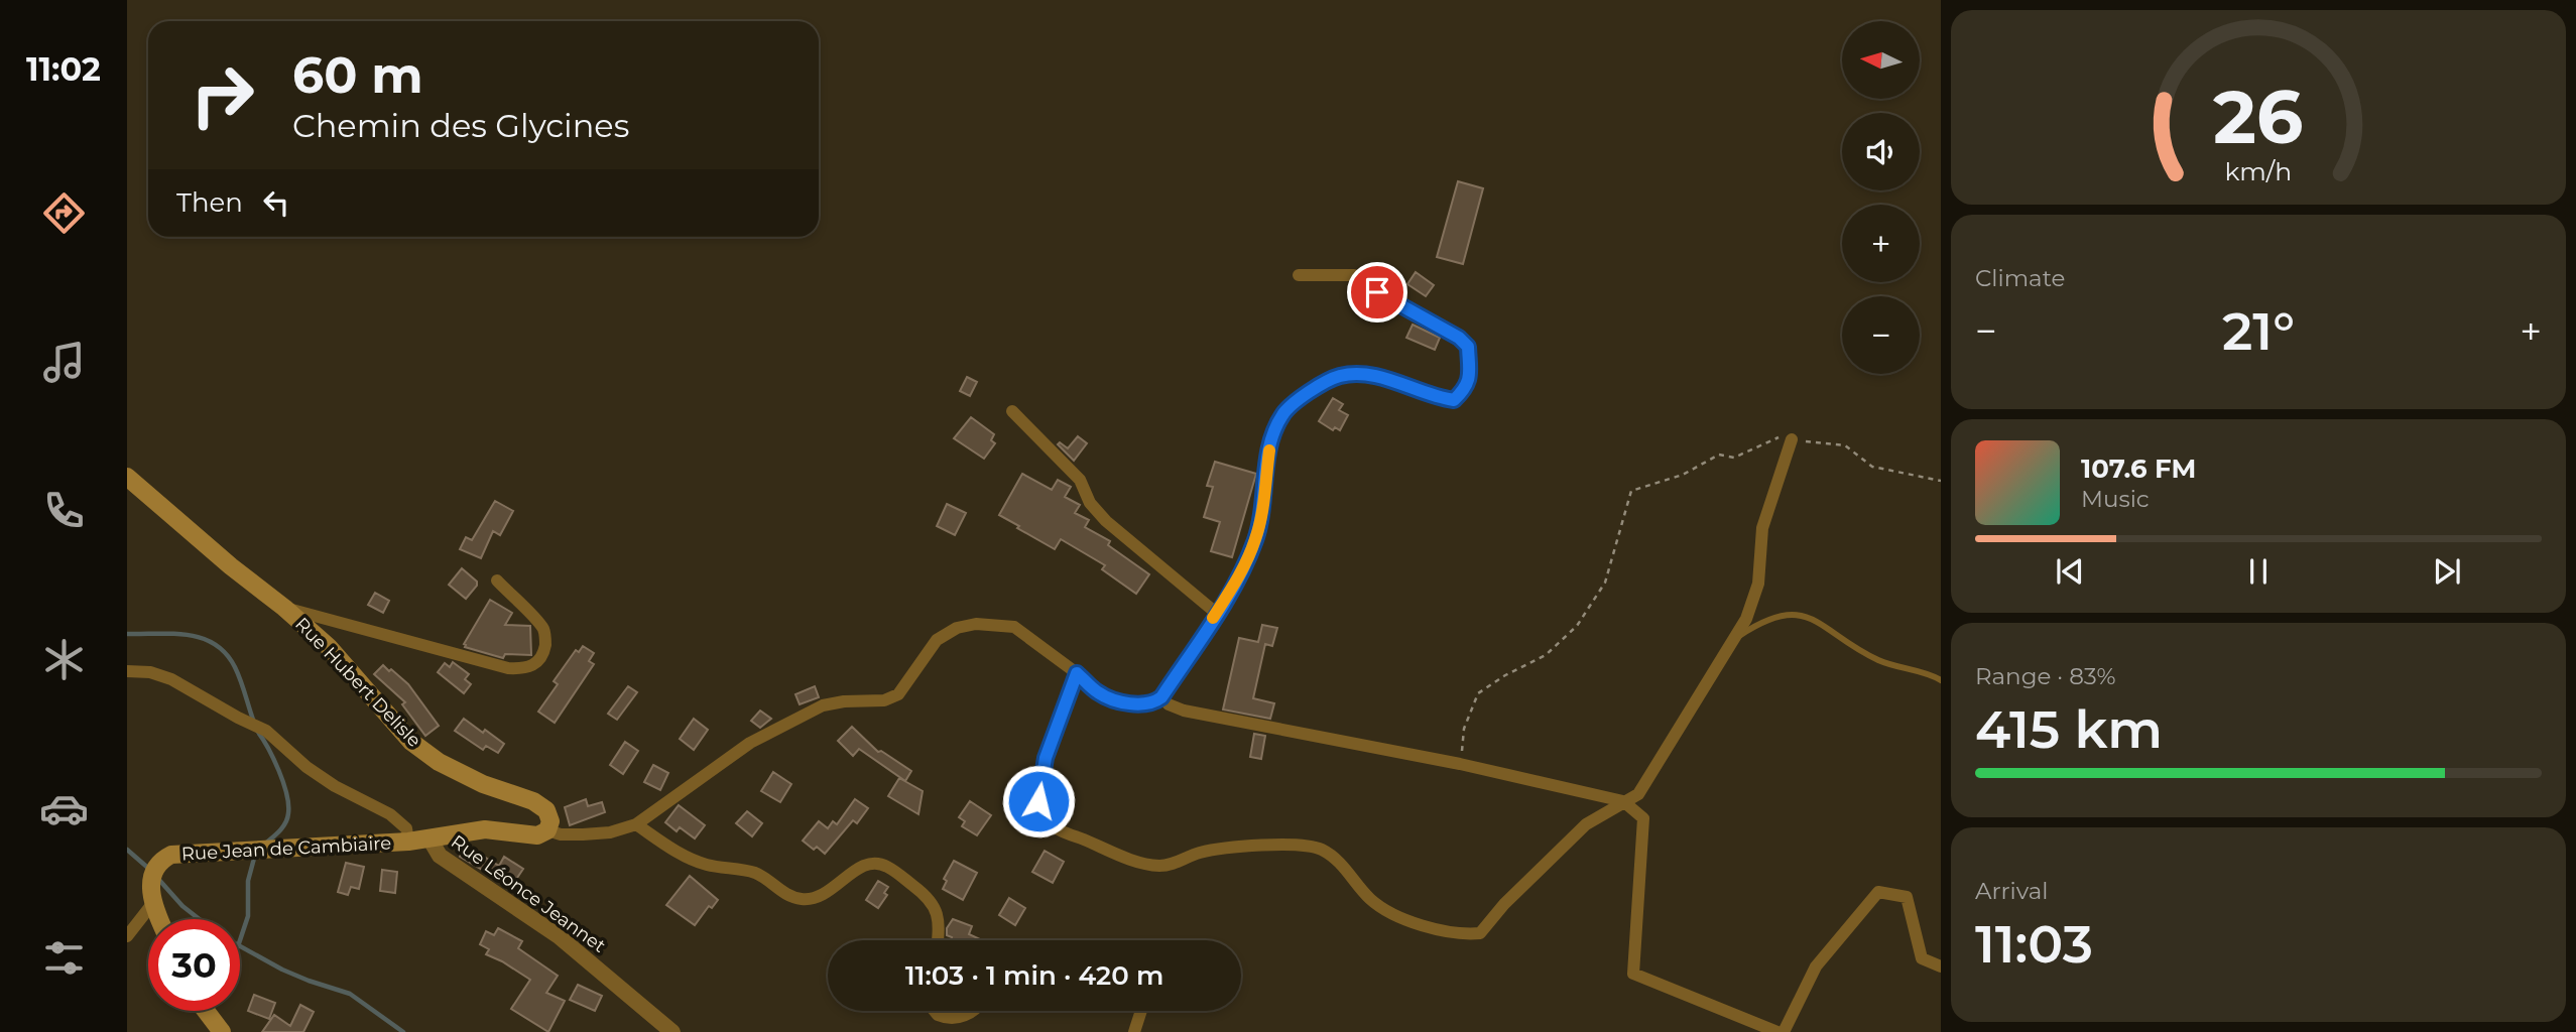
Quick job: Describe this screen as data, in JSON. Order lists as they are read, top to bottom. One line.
{"streets":{"main road":["Rue Hubert Delisle","Rue Jean de Cambiaire"],"street":["Rue Léonce Jeannet"]},"north":"left","page":{"tabs":"11:02","map_buttons":["+","−"],"turn":["60 m","Chemin des Glycines"],"then":"Then","tile":["Climate",["Range · 83%","415 km"],["Arrival","11:03"]],"heat":["−","21°","+"],"song":["107.6 FM","Music"],"limit":"30","trip":"11:03 · 1 min · 420 m","gauge":["26","km/h"]}}
